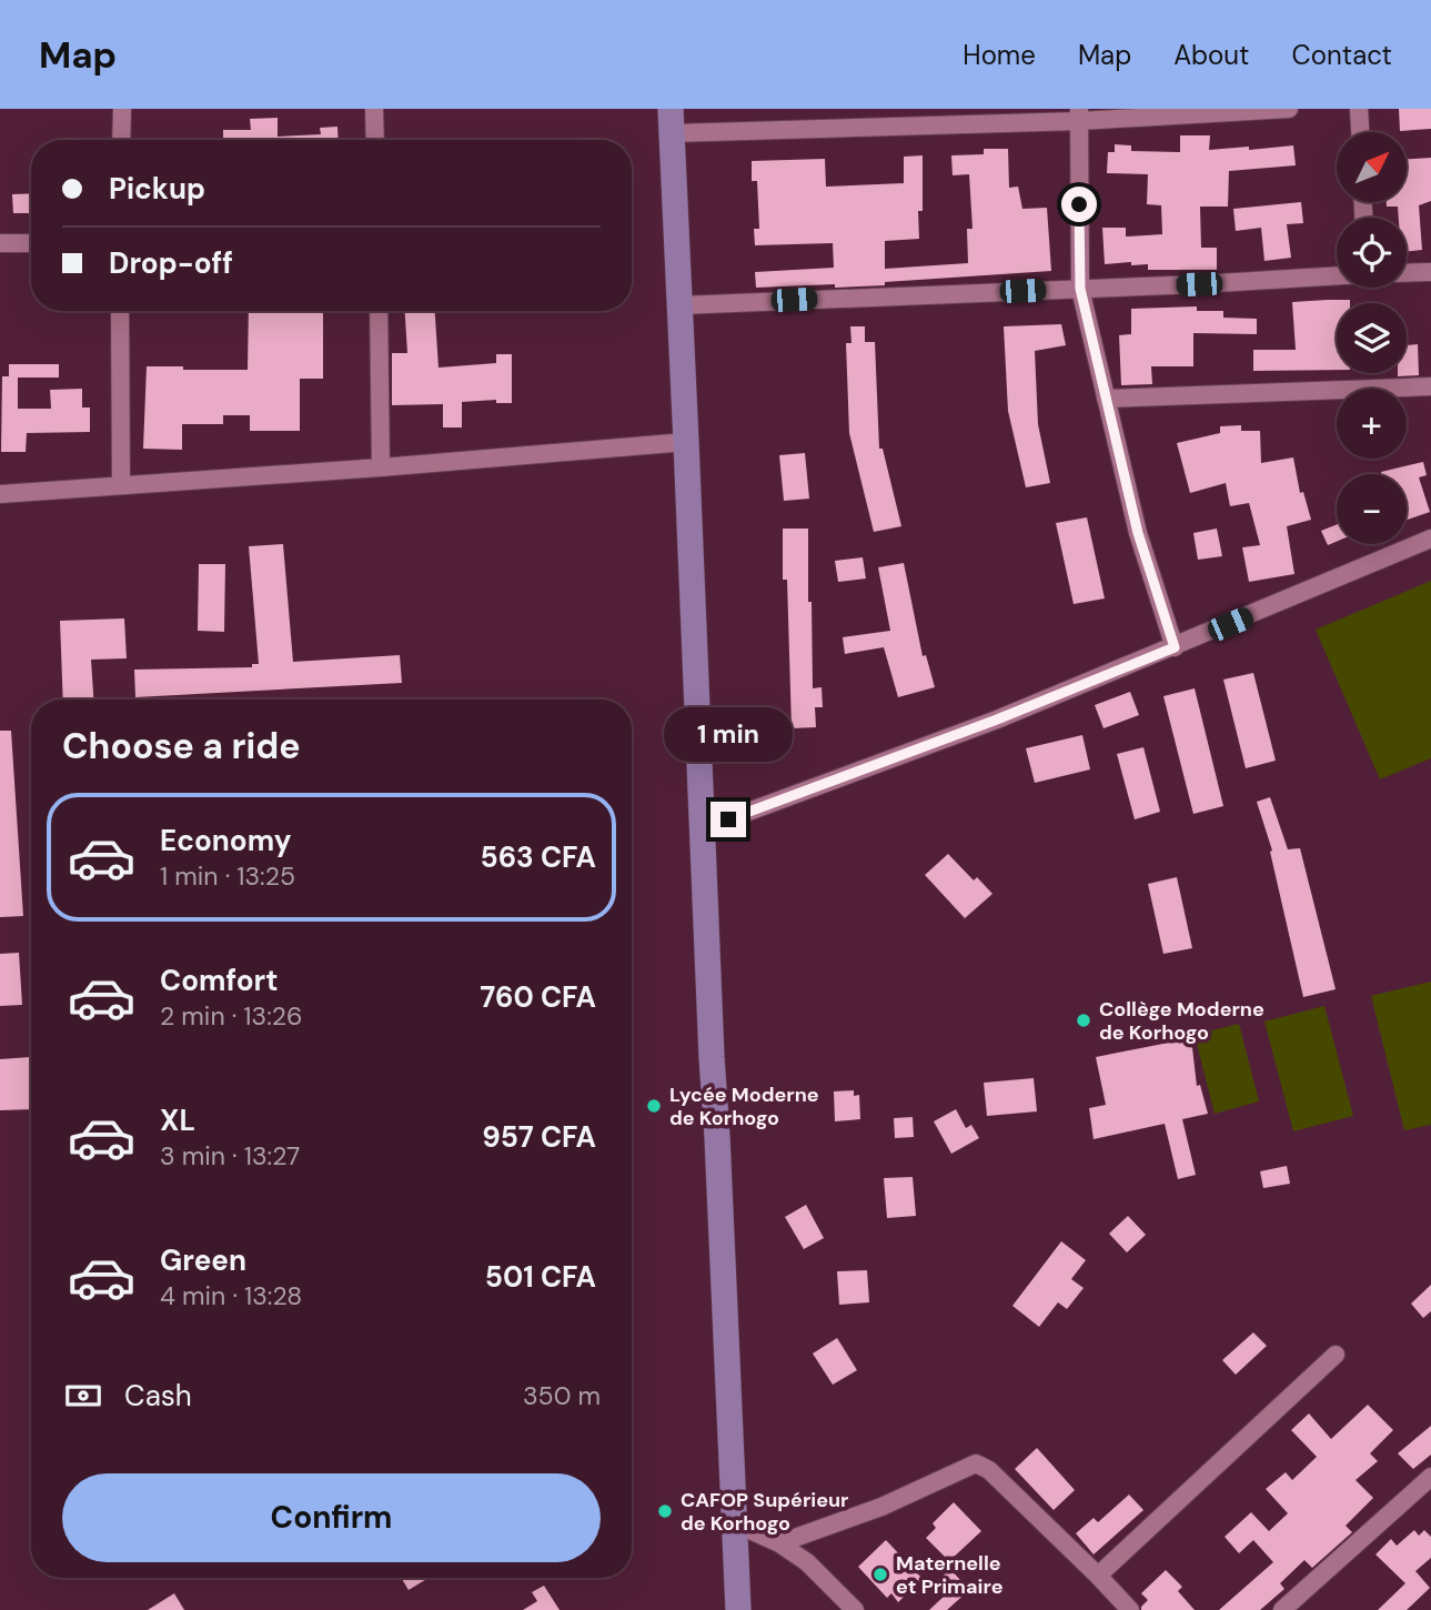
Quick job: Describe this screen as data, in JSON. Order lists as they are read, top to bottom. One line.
{"places":["Collège Moderne de Korhogo","Lycée Moderne de Korhogo","CAFOP Supérieur de Korhogo","Maternelle et Primaire"],"north":"top right","page":{"header":"Map","nav":["Home","Map","About","Contact"],"map_buttons":["+","−"],"banner":["Pickup","Drop-off"],"heading":"Choose a ride","bubble":"1 min","list":[{"name":"Economy","note":"1 min · 13:25","value":"563 CFA"},{"name":"Comfort","note":"2 min · 13:26","value":"760 CFA"},{"name":"XL","note":"3 min · 13:27","value":"957 CFA"},{"name":"Green","note":"4 min · 13:28","value":"501 CFA"}],"pay":["Cash","350 m"],"buttons":"Confirm"}}
